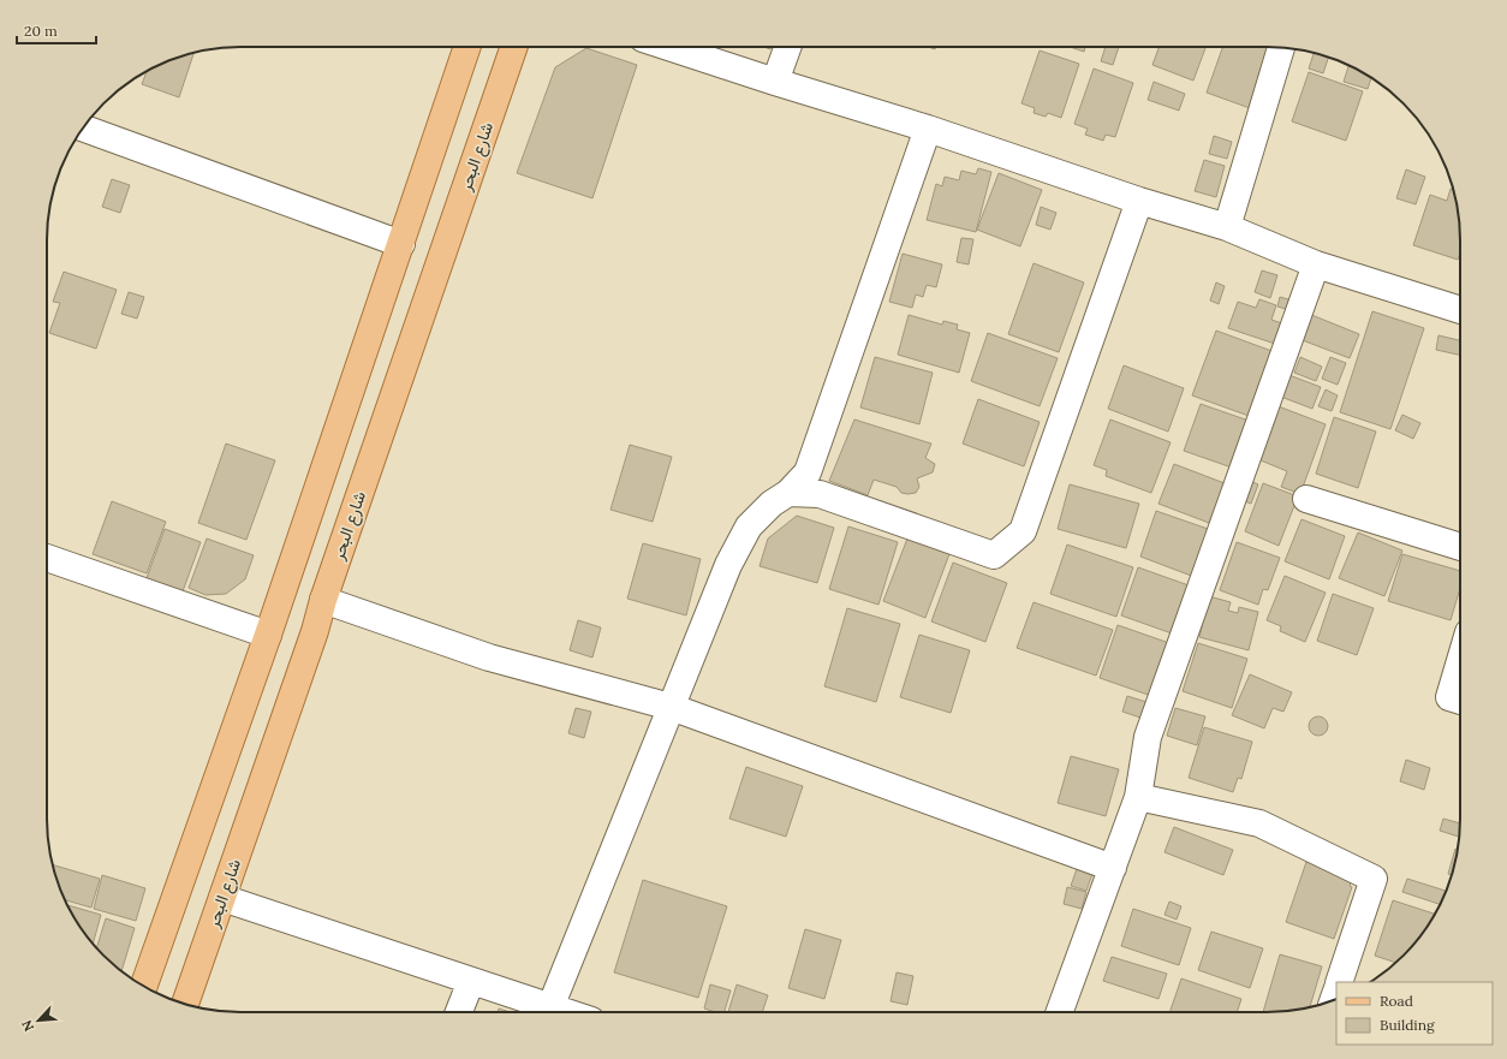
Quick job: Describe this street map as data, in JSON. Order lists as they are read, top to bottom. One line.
{"streets":{"main road":["شارع البحر"]},"legend":["Road","Building"],"scale_bar":"20 m","north":"bottom left"}
